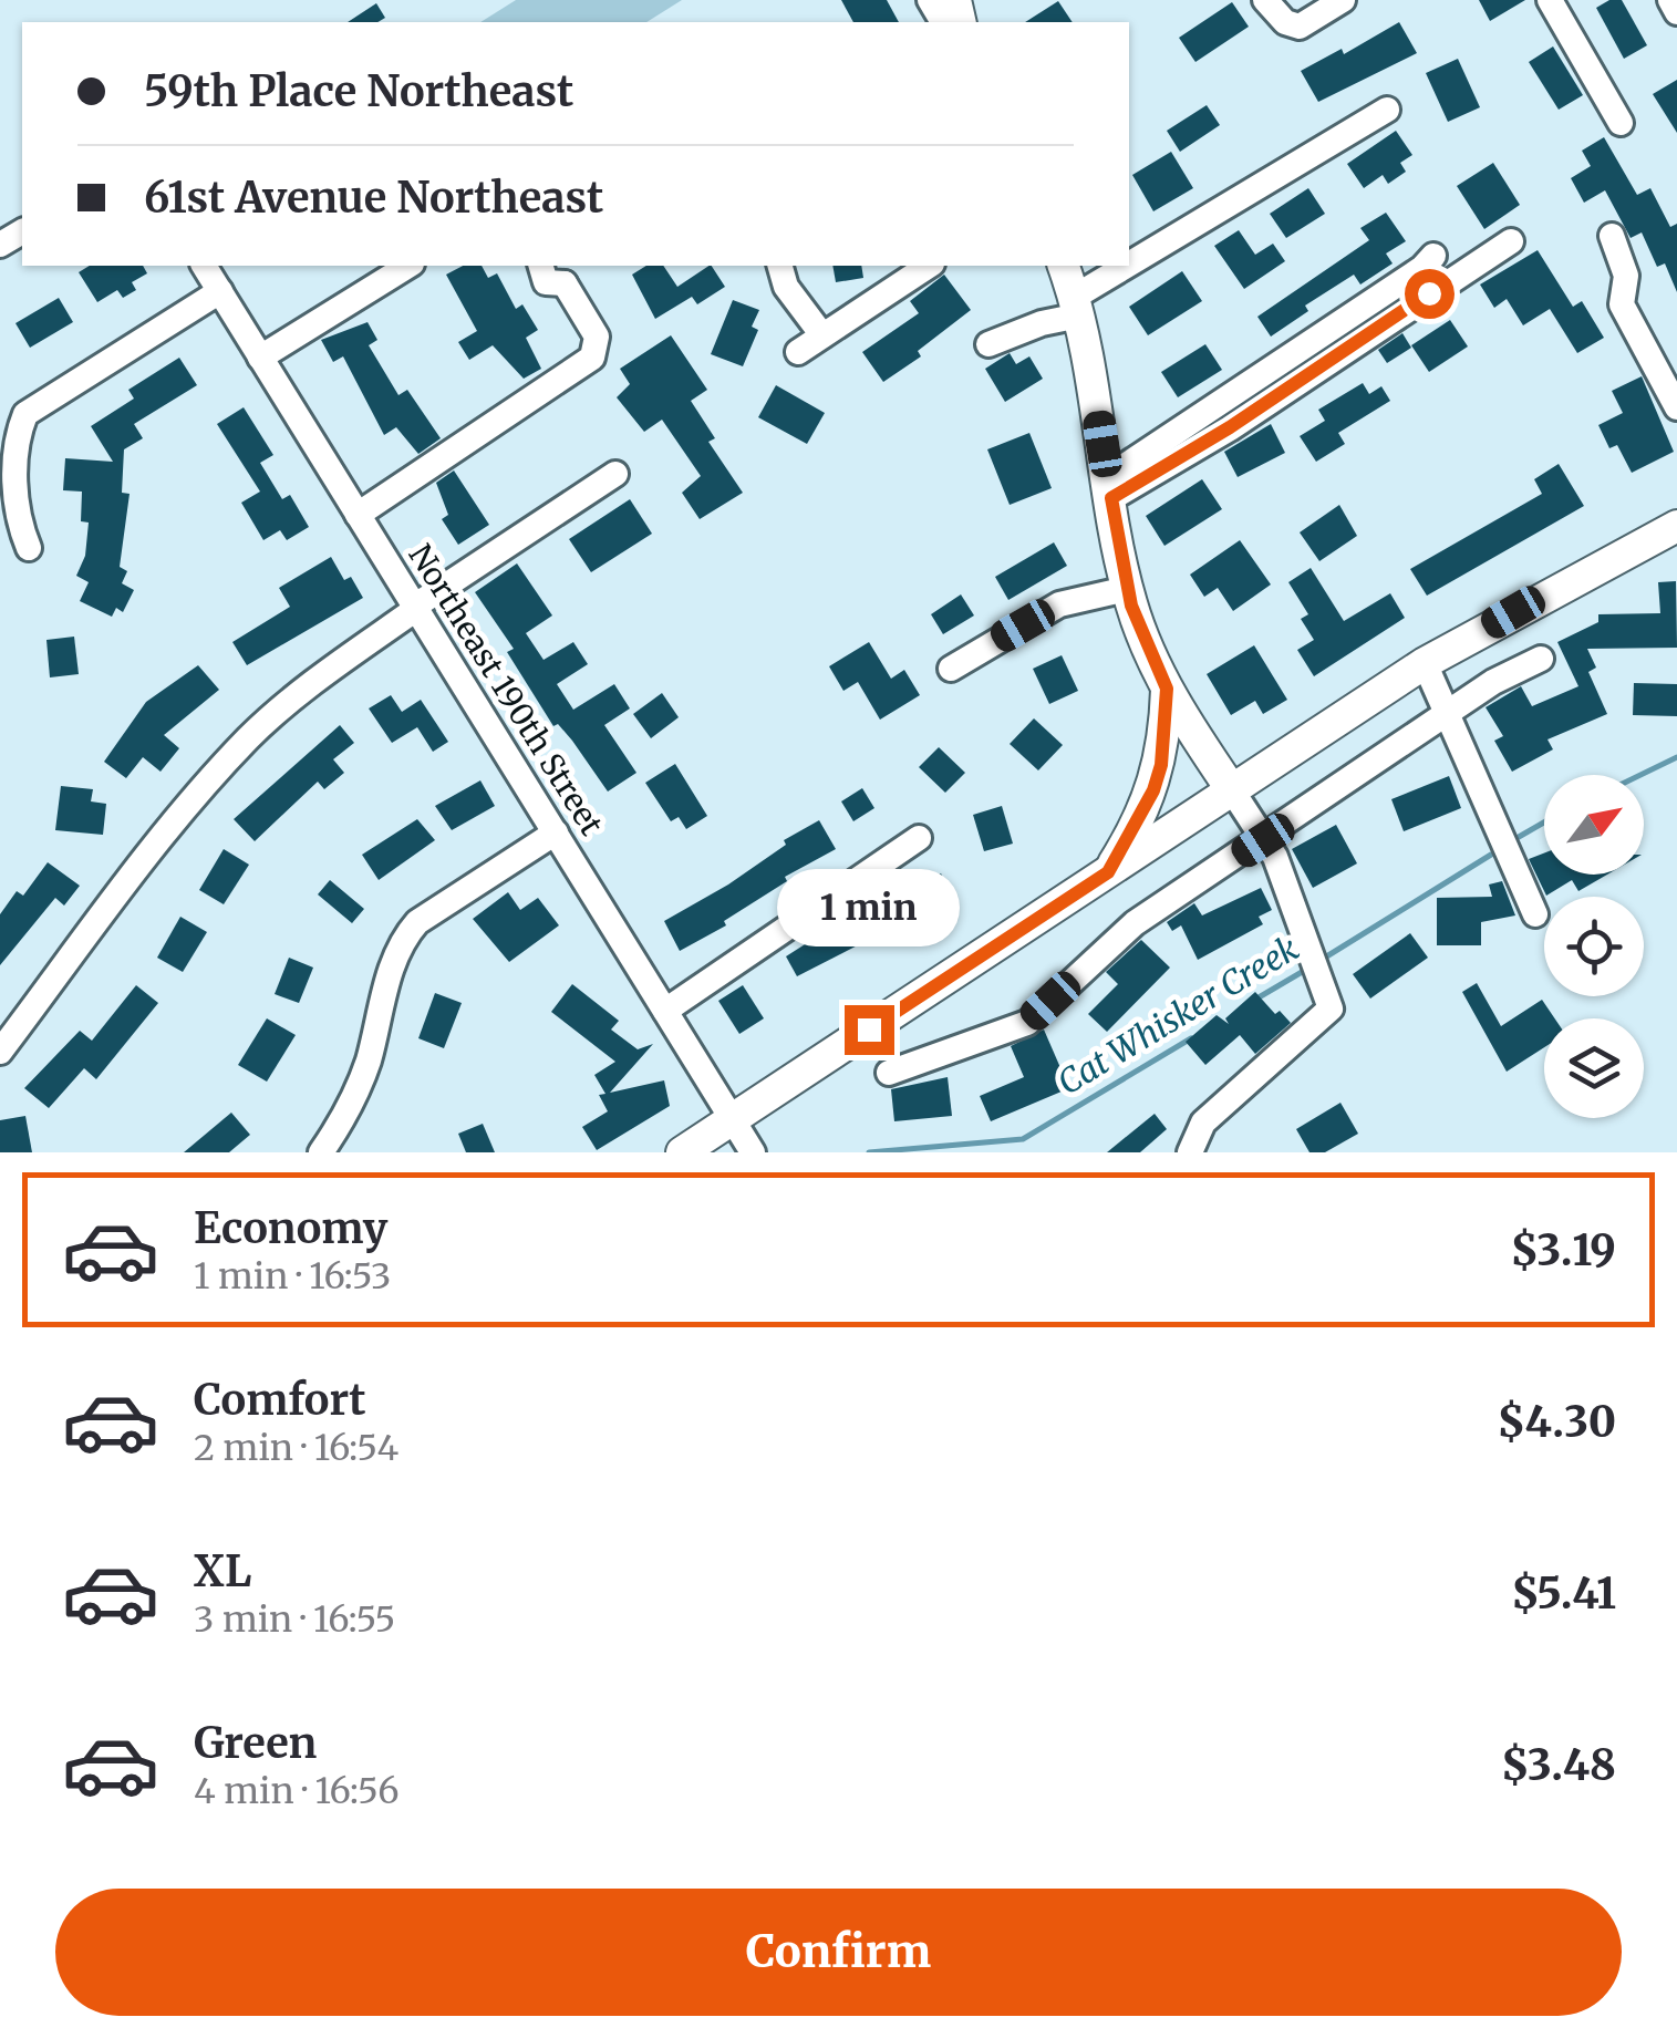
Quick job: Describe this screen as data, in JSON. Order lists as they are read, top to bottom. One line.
{"streets":{"street":["Northeast 190th Street"]},"water":["Cat Whisker Creek"],"north":"top right","page":{"banner":["59th Place Northeast","61st Avenue Northeast"],"bubble":"1 min","list":[{"name":"Economy","note":"1 min · 16:53","value":"$3.19"},{"name":"Comfort","note":"2 min · 16:54","value":"$4.30"},{"name":"XL","note":"3 min · 16:55","value":"$5.41"},{"name":"Green","note":"4 min · 16:56","value":"$3.48"}],"buttons":"Confirm"}}
